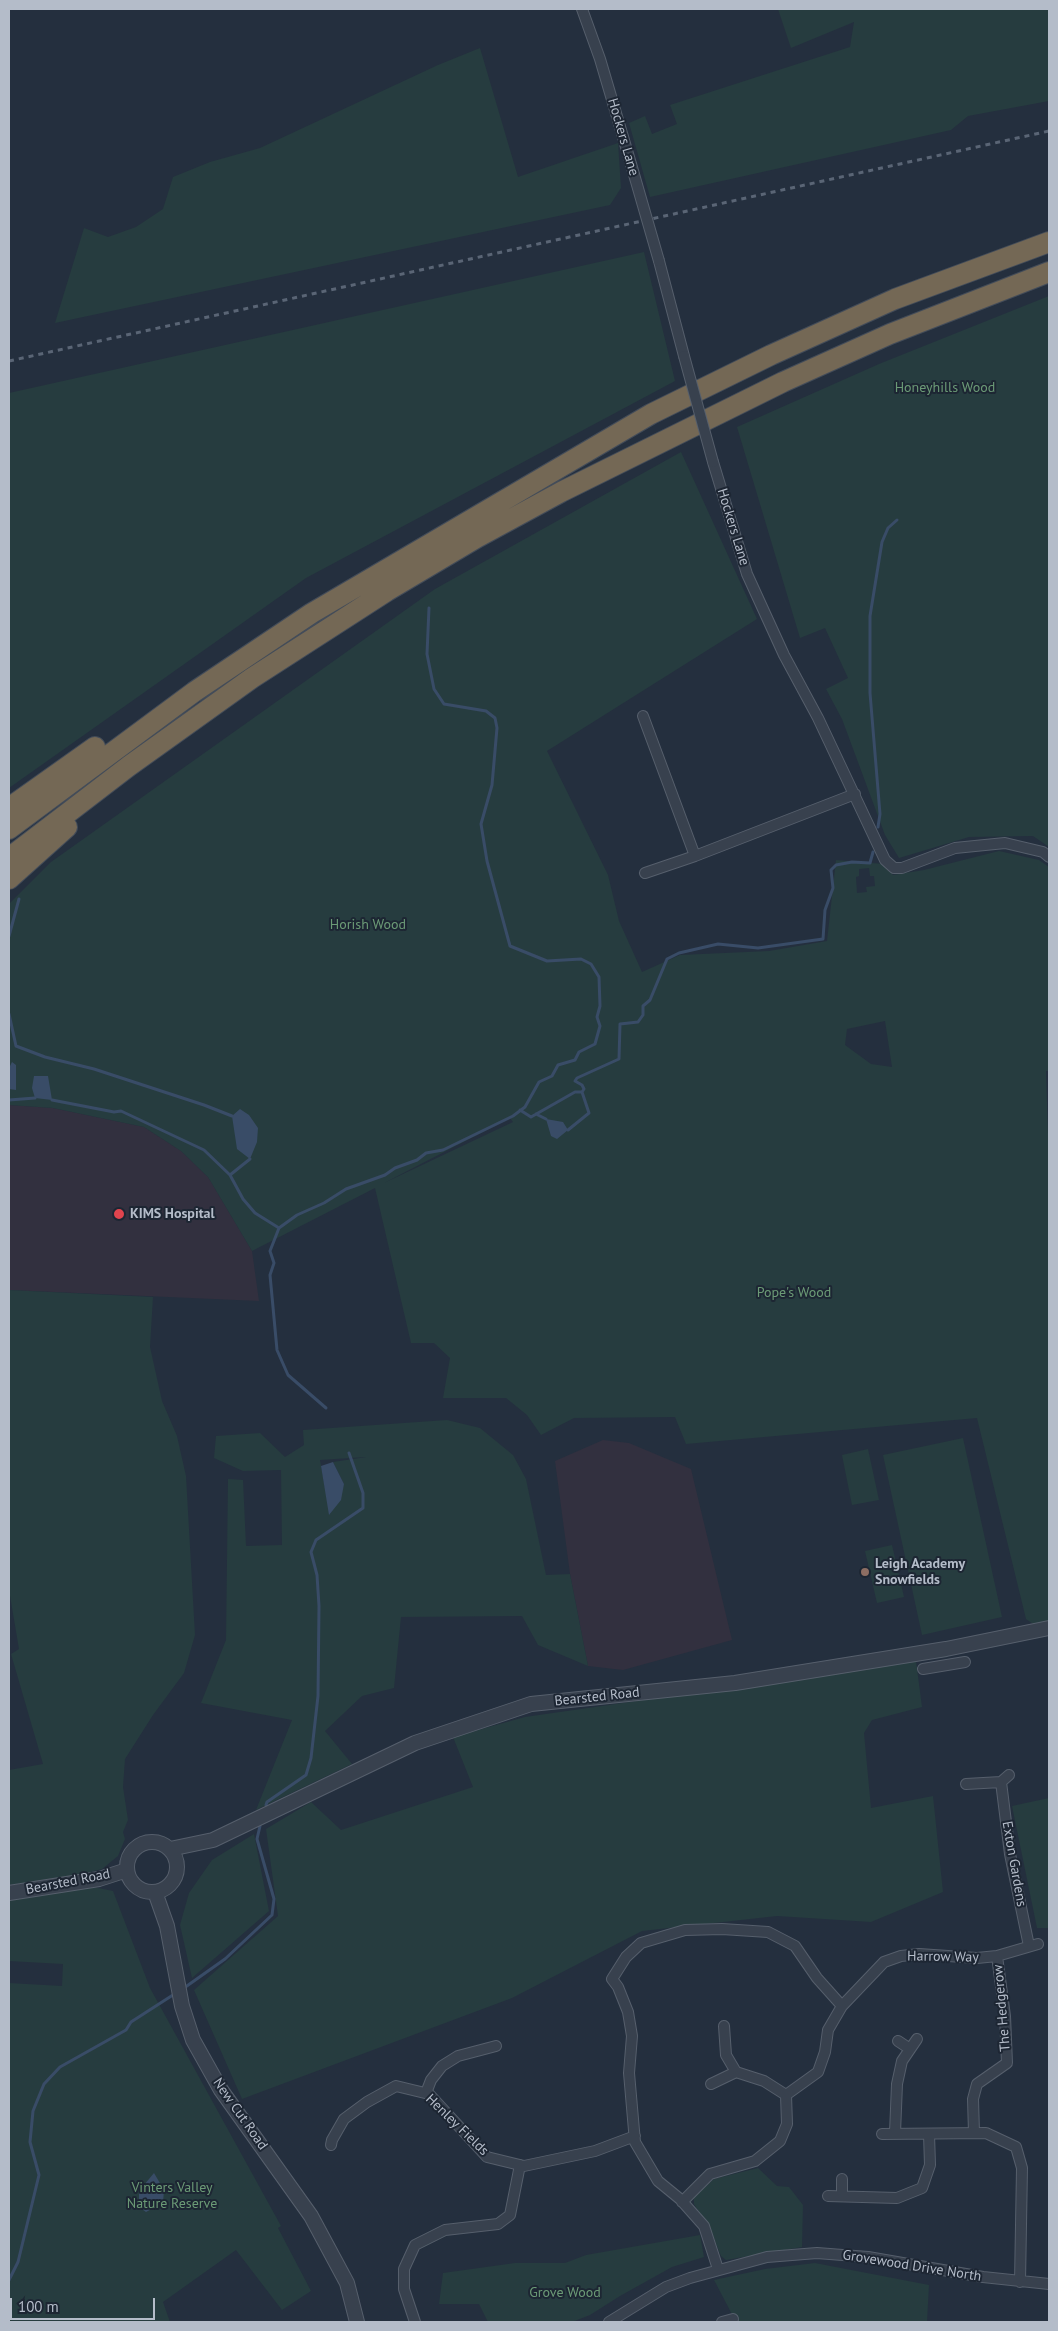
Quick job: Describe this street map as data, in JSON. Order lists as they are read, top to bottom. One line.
{"streets":{"street":["Hockers Lane","Bearsted Road","Exton Gardens","Harrow Way","The Hedgerow","New Cut Road","Henley Fields","Grovewood Drive North"]},"crossings":[["Bearsted Road","New Cut Road"],["Exton Gardens","Harrow Way"],["Harrow Way","The Hedgerow"]],"parks":["Honeyhills Wood","Horish Wood","Pope's Wood","Vinters Valley Nature Reserve","Grove Wood"],"places":["KIMS Hospital","Leigh Academy Snowfields"],"scale_bar":"100 m"}
